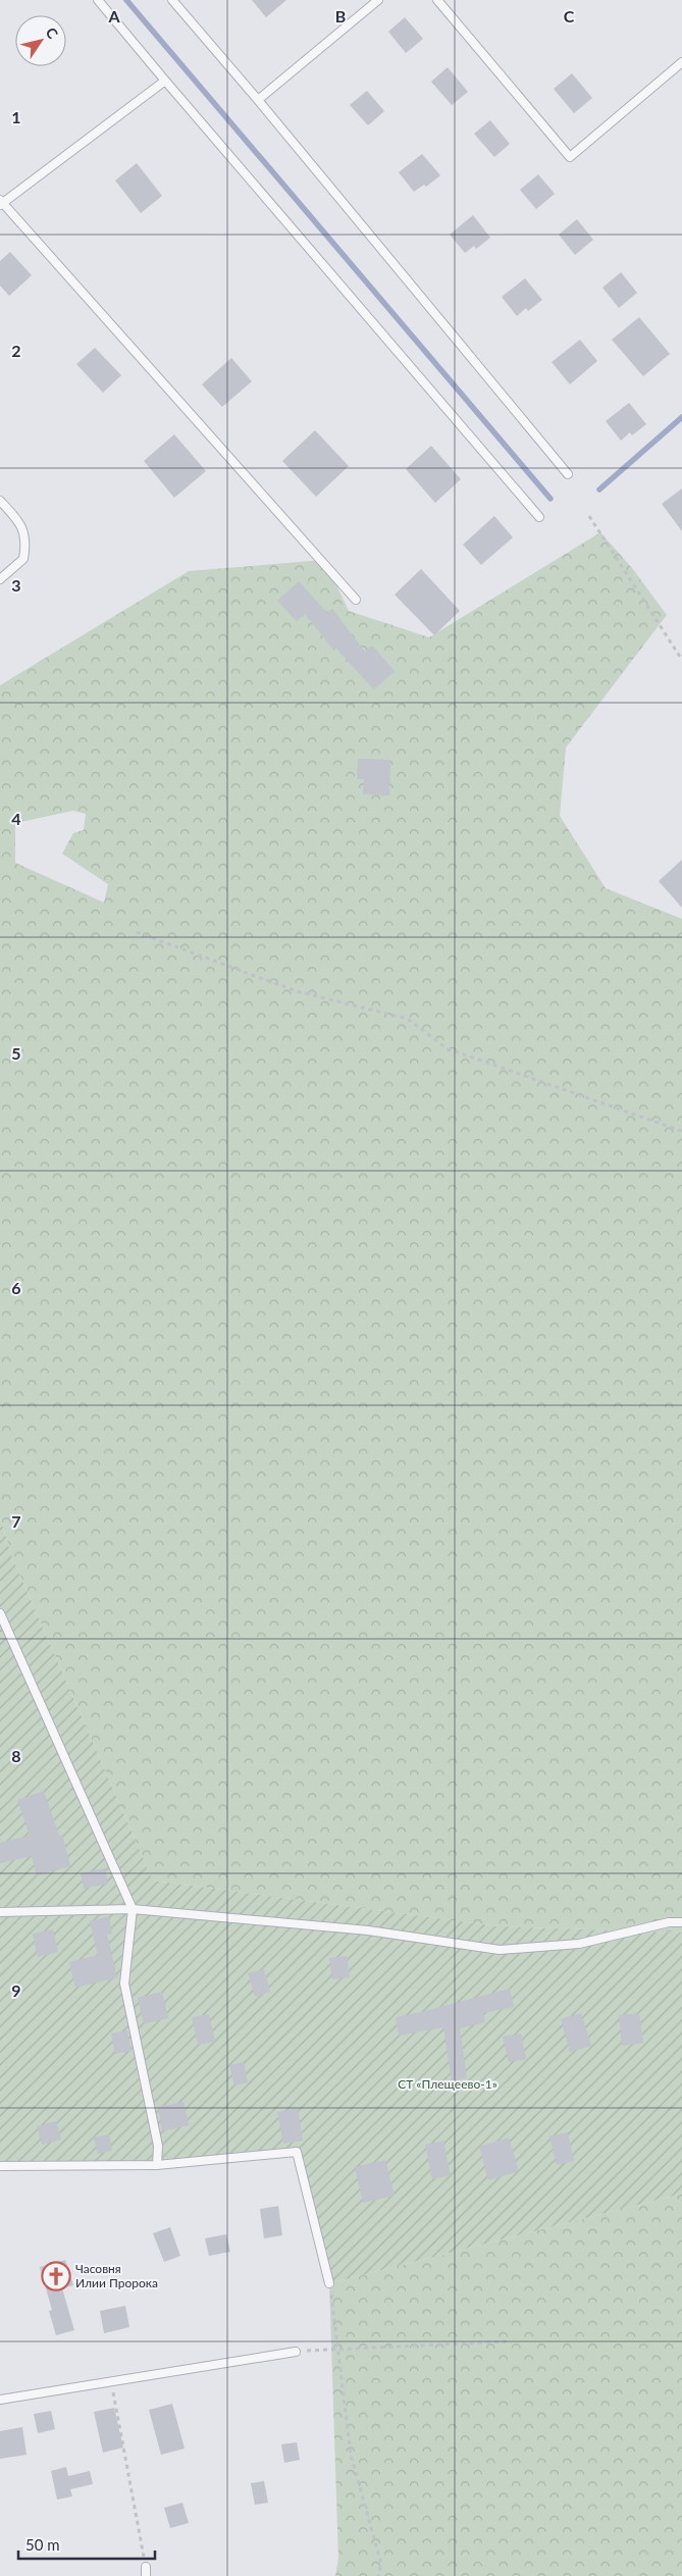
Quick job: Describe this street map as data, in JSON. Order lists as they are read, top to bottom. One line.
{"parks":["СТ «Плещеево-1»"],"places":{"church":["Часовня Илии Пророка"]},"scale_bar":"50 m","north":"top right","grid":{"columns":["A","B","C"],"rows":["1","2","3","4","5","6","7","8","9"]}}
